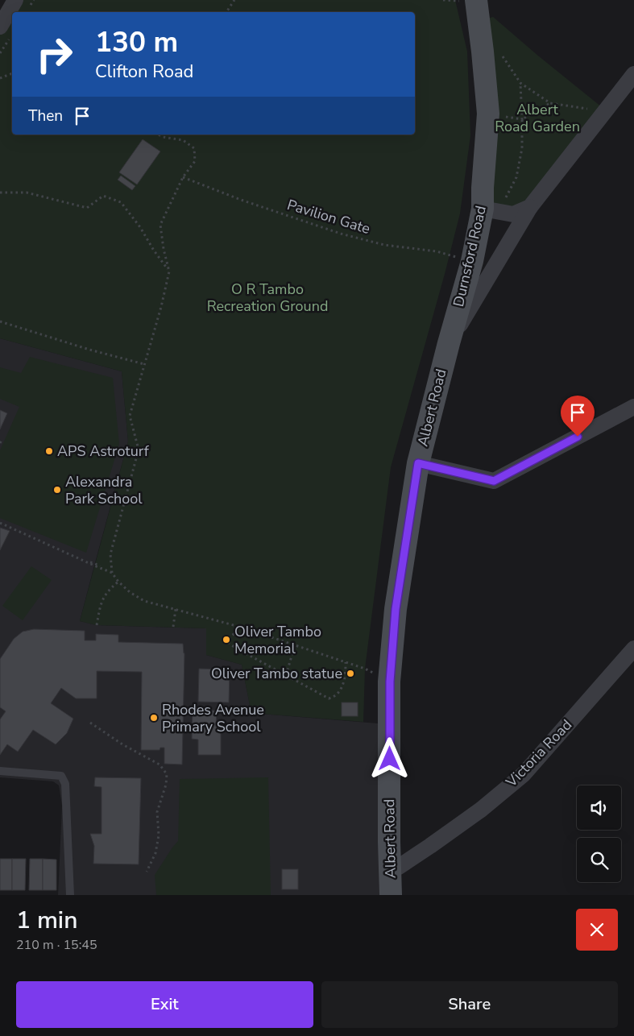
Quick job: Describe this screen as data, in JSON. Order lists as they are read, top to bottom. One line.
{"streets":{"main road":["Durnsford Road","Albert Road"],"street":["Victoria Road"],"path":["Pavilion Gate"]},"crossings":[["Pavilion Gate","Durnsford Road"],["Durnsford Road","Albert Road"],["Albert Road","Victoria Road"]],"parks":["Albert Road Garden","O R Tambo Recreation Ground"],"places":["APS Astroturf","Alexandra Park School","Oliver Tambo Memorial","Oliver Tambo statue","Rhodes Avenue Primary School"],"page":{"turn":["130 m","Clifton Road"],"then":"Then","heading":["1 min","210 m · 15:45"],"buttons":["Exit","Share"]}}
